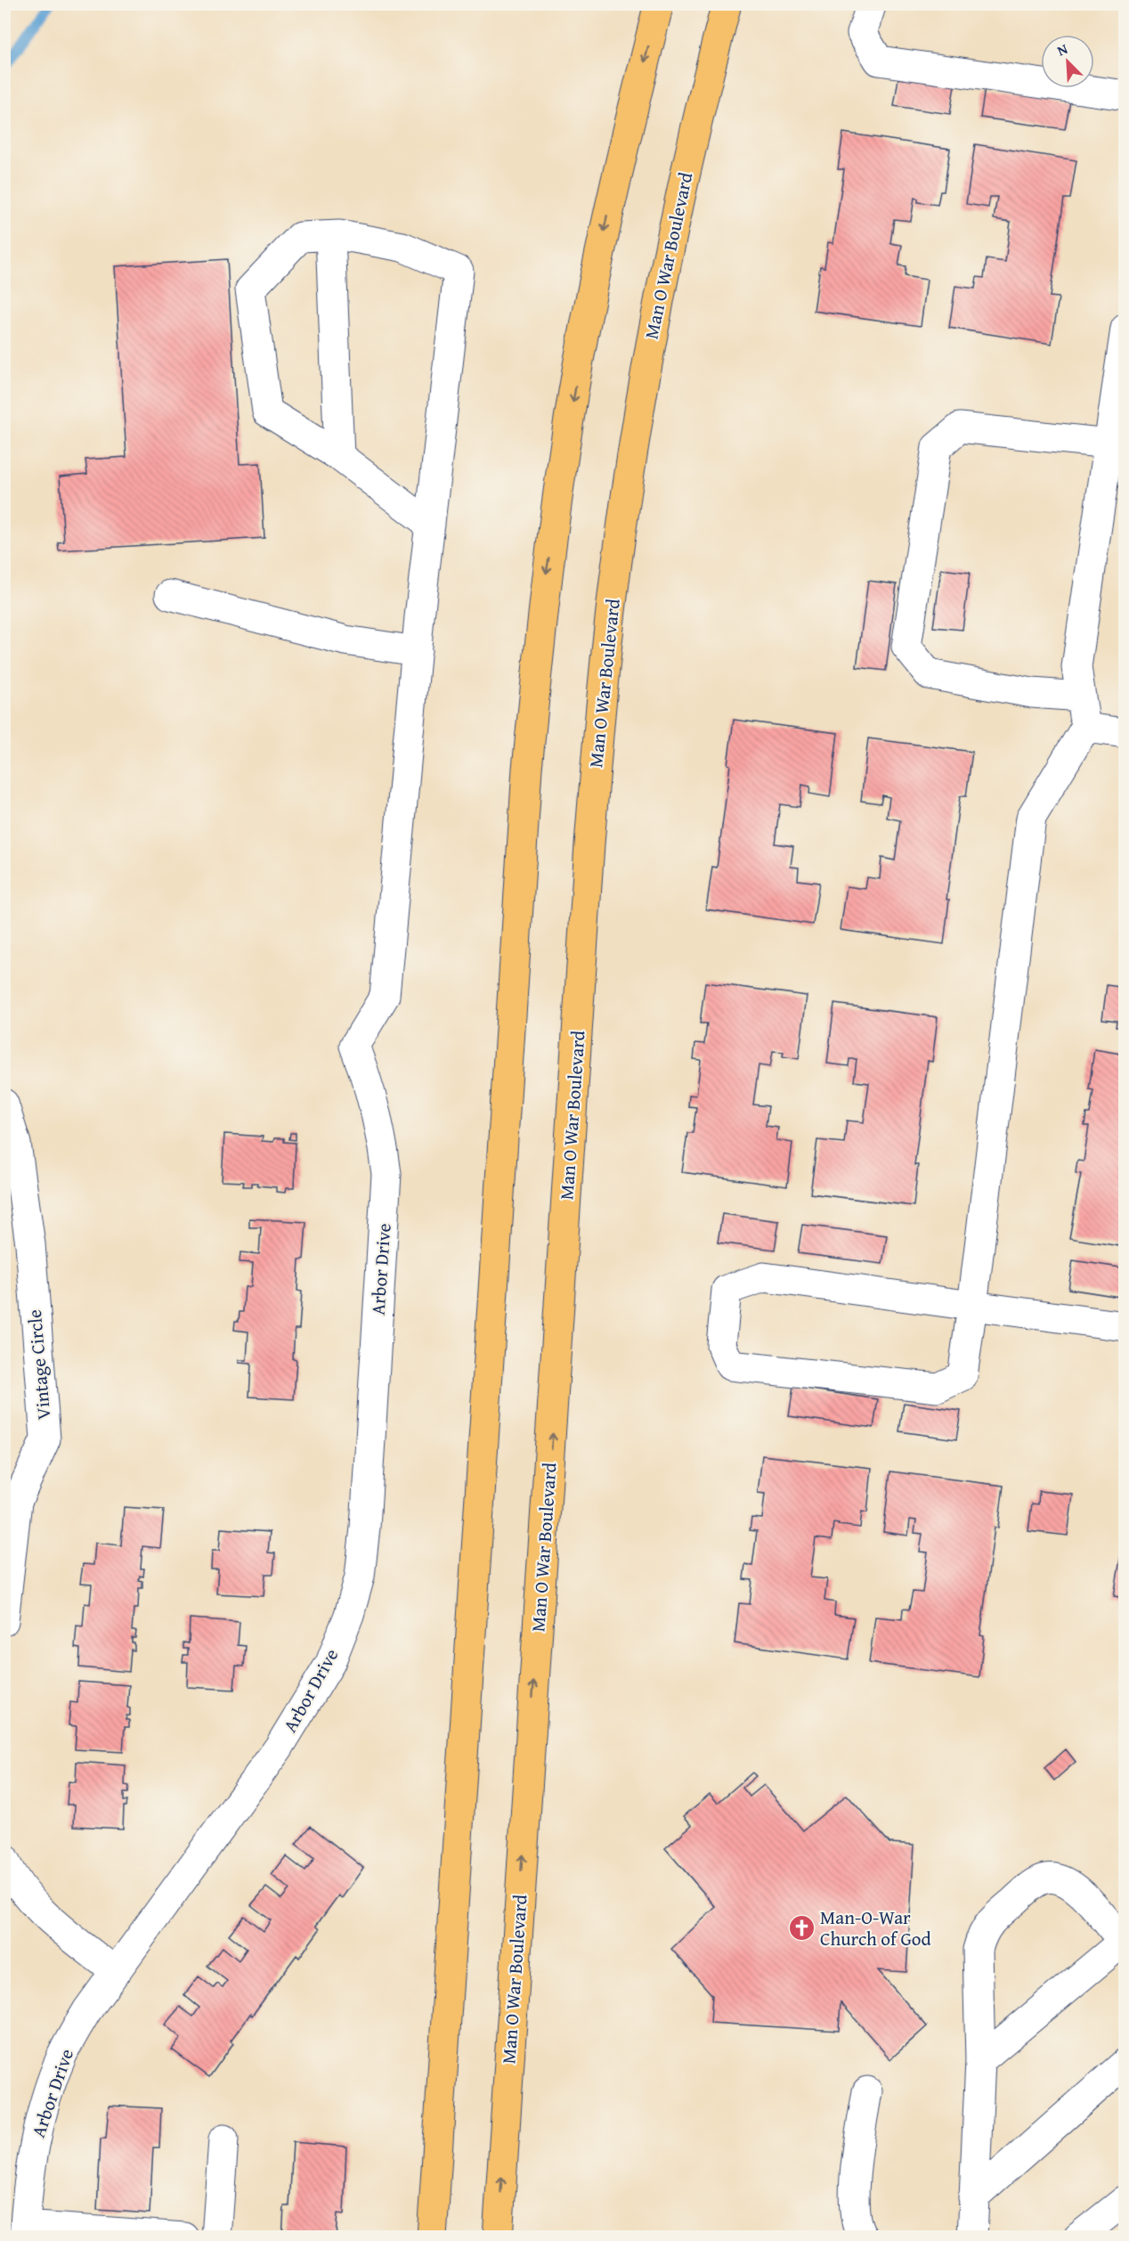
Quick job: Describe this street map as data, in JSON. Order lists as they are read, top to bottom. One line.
{"streets":{"main road":["Man O War Boulevard"],"street":["Arbor Drive","Vintage Circle"]},"places":{"church":["Man-O-War Church of God"]},"north":"top left"}
